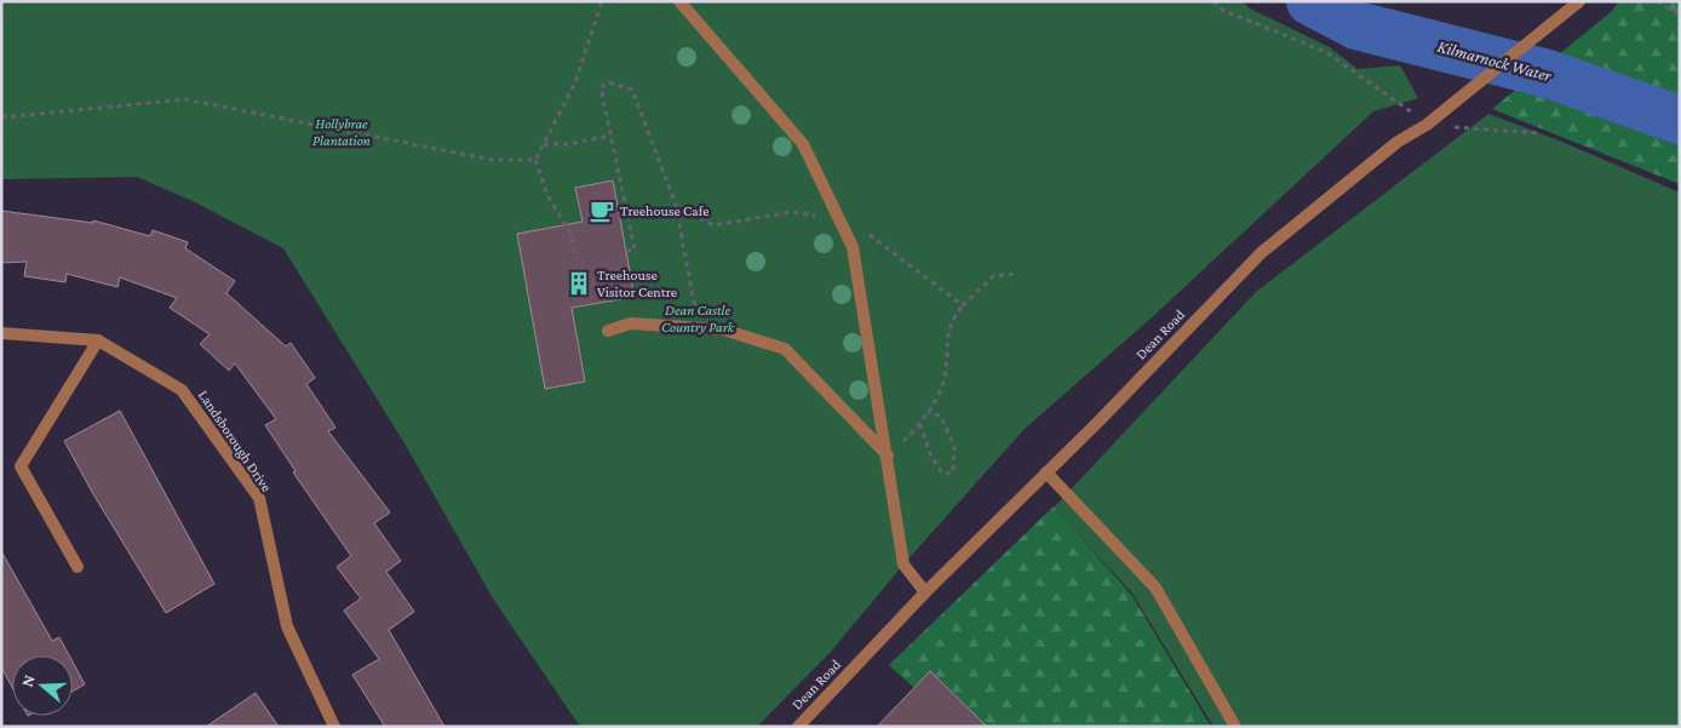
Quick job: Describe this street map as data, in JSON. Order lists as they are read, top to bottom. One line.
{"streets":{"street":["Dean Road","Landsborough Drive"]},"water":["Kilmarnock Water"],"parks":["Hollybrae Plantation","Dean Castle Country Park"],"places":{"cafe":["Treehouse Cafe"],"building":["Treehouse Visitor Centre"]},"north":"left"}
